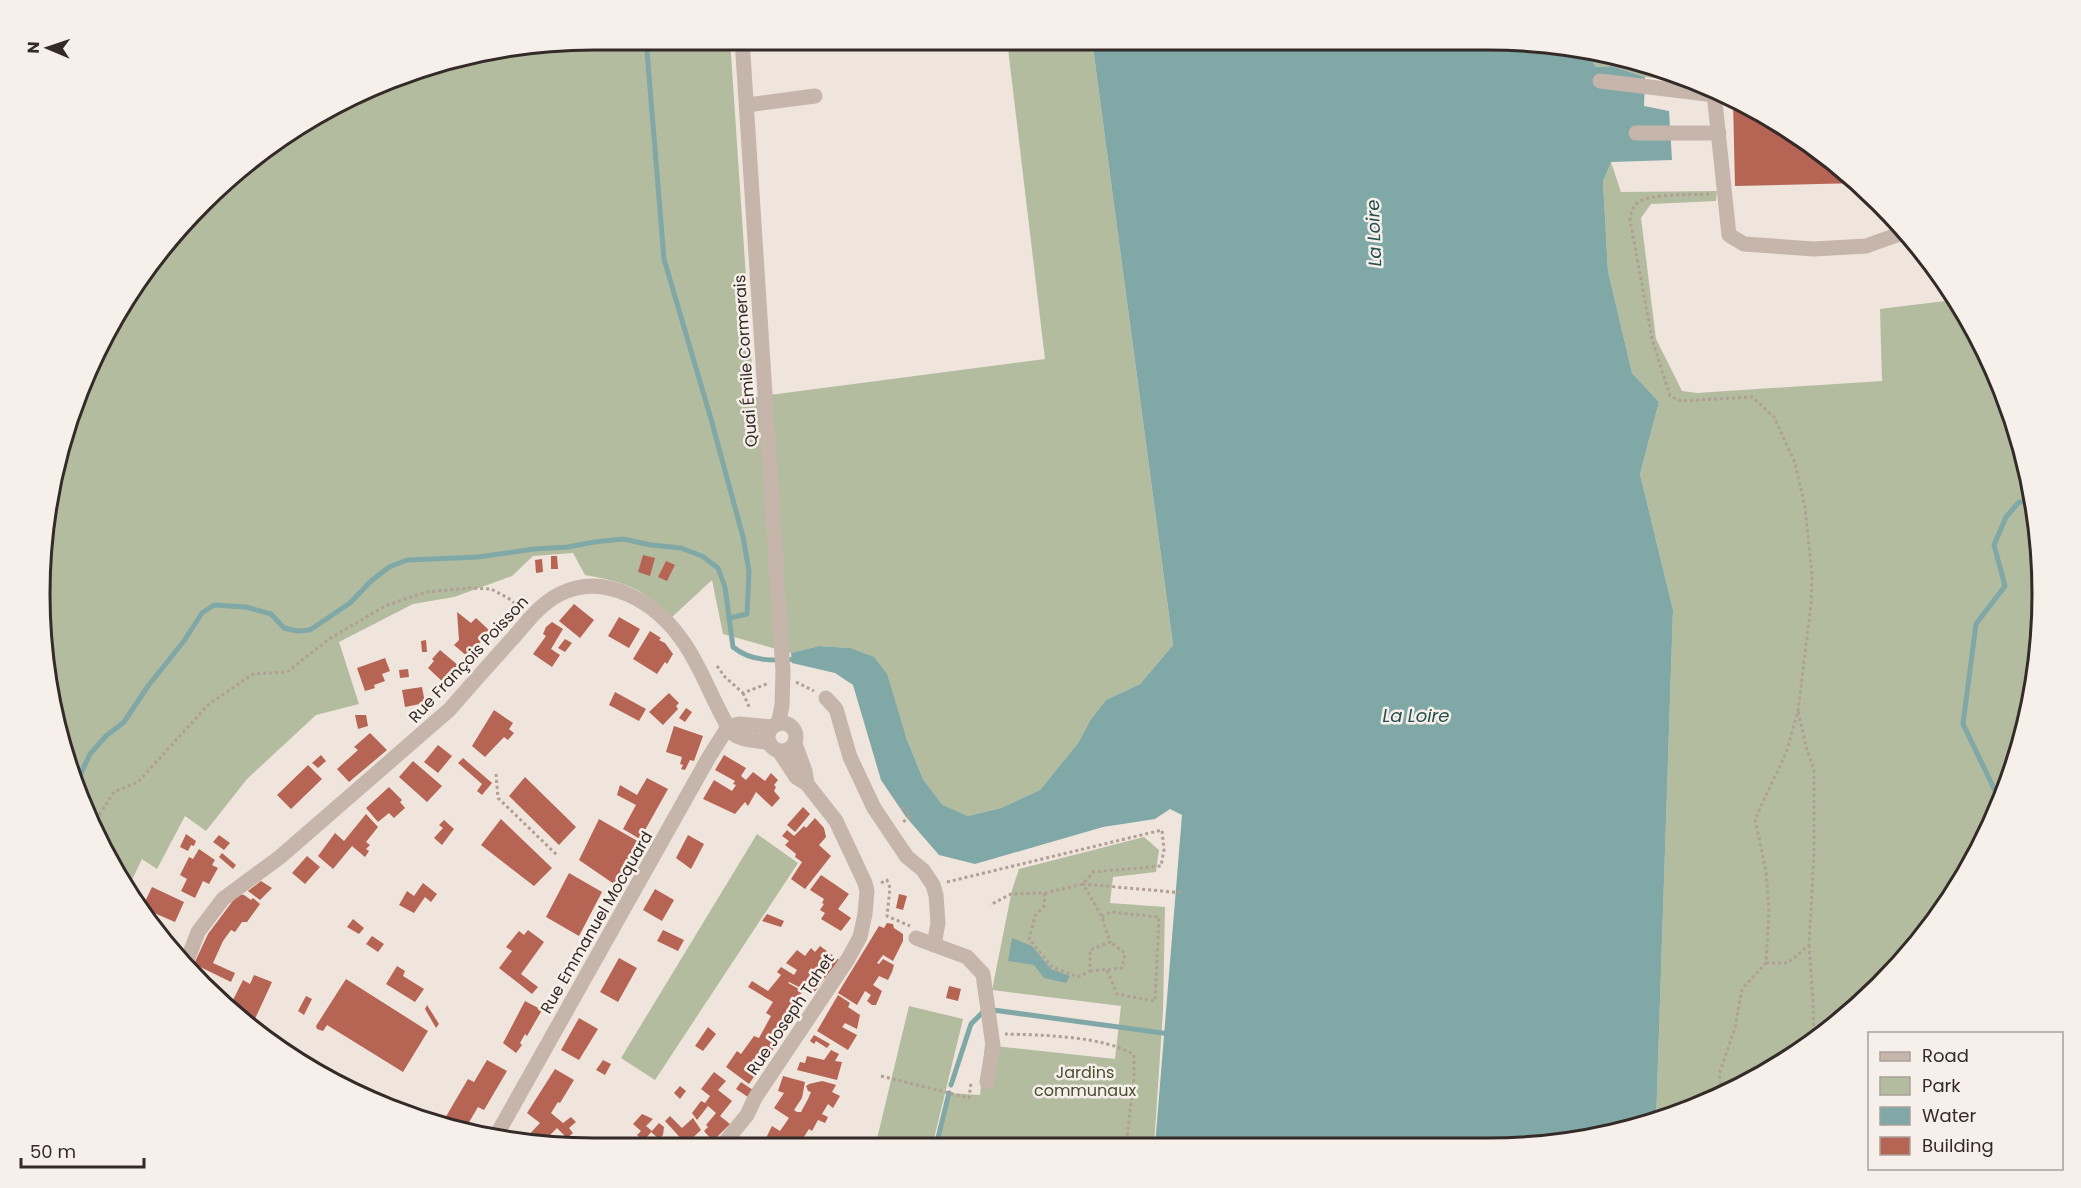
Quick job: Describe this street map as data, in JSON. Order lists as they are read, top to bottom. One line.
{"streets":{"street":["Quai Émile Cormerais","Rue François Poisson","Rue Emmanuel Mocquard","Rue Joseph Tahet"]},"crossings":[["Rue François Poisson","Rue Emmanuel Mocquard"]],"water":["La Loire"],"parks":["Jardins communaux"],"legend":["Road","Park","Water","Building"],"scale_bar":"50 m","north":"left"}
